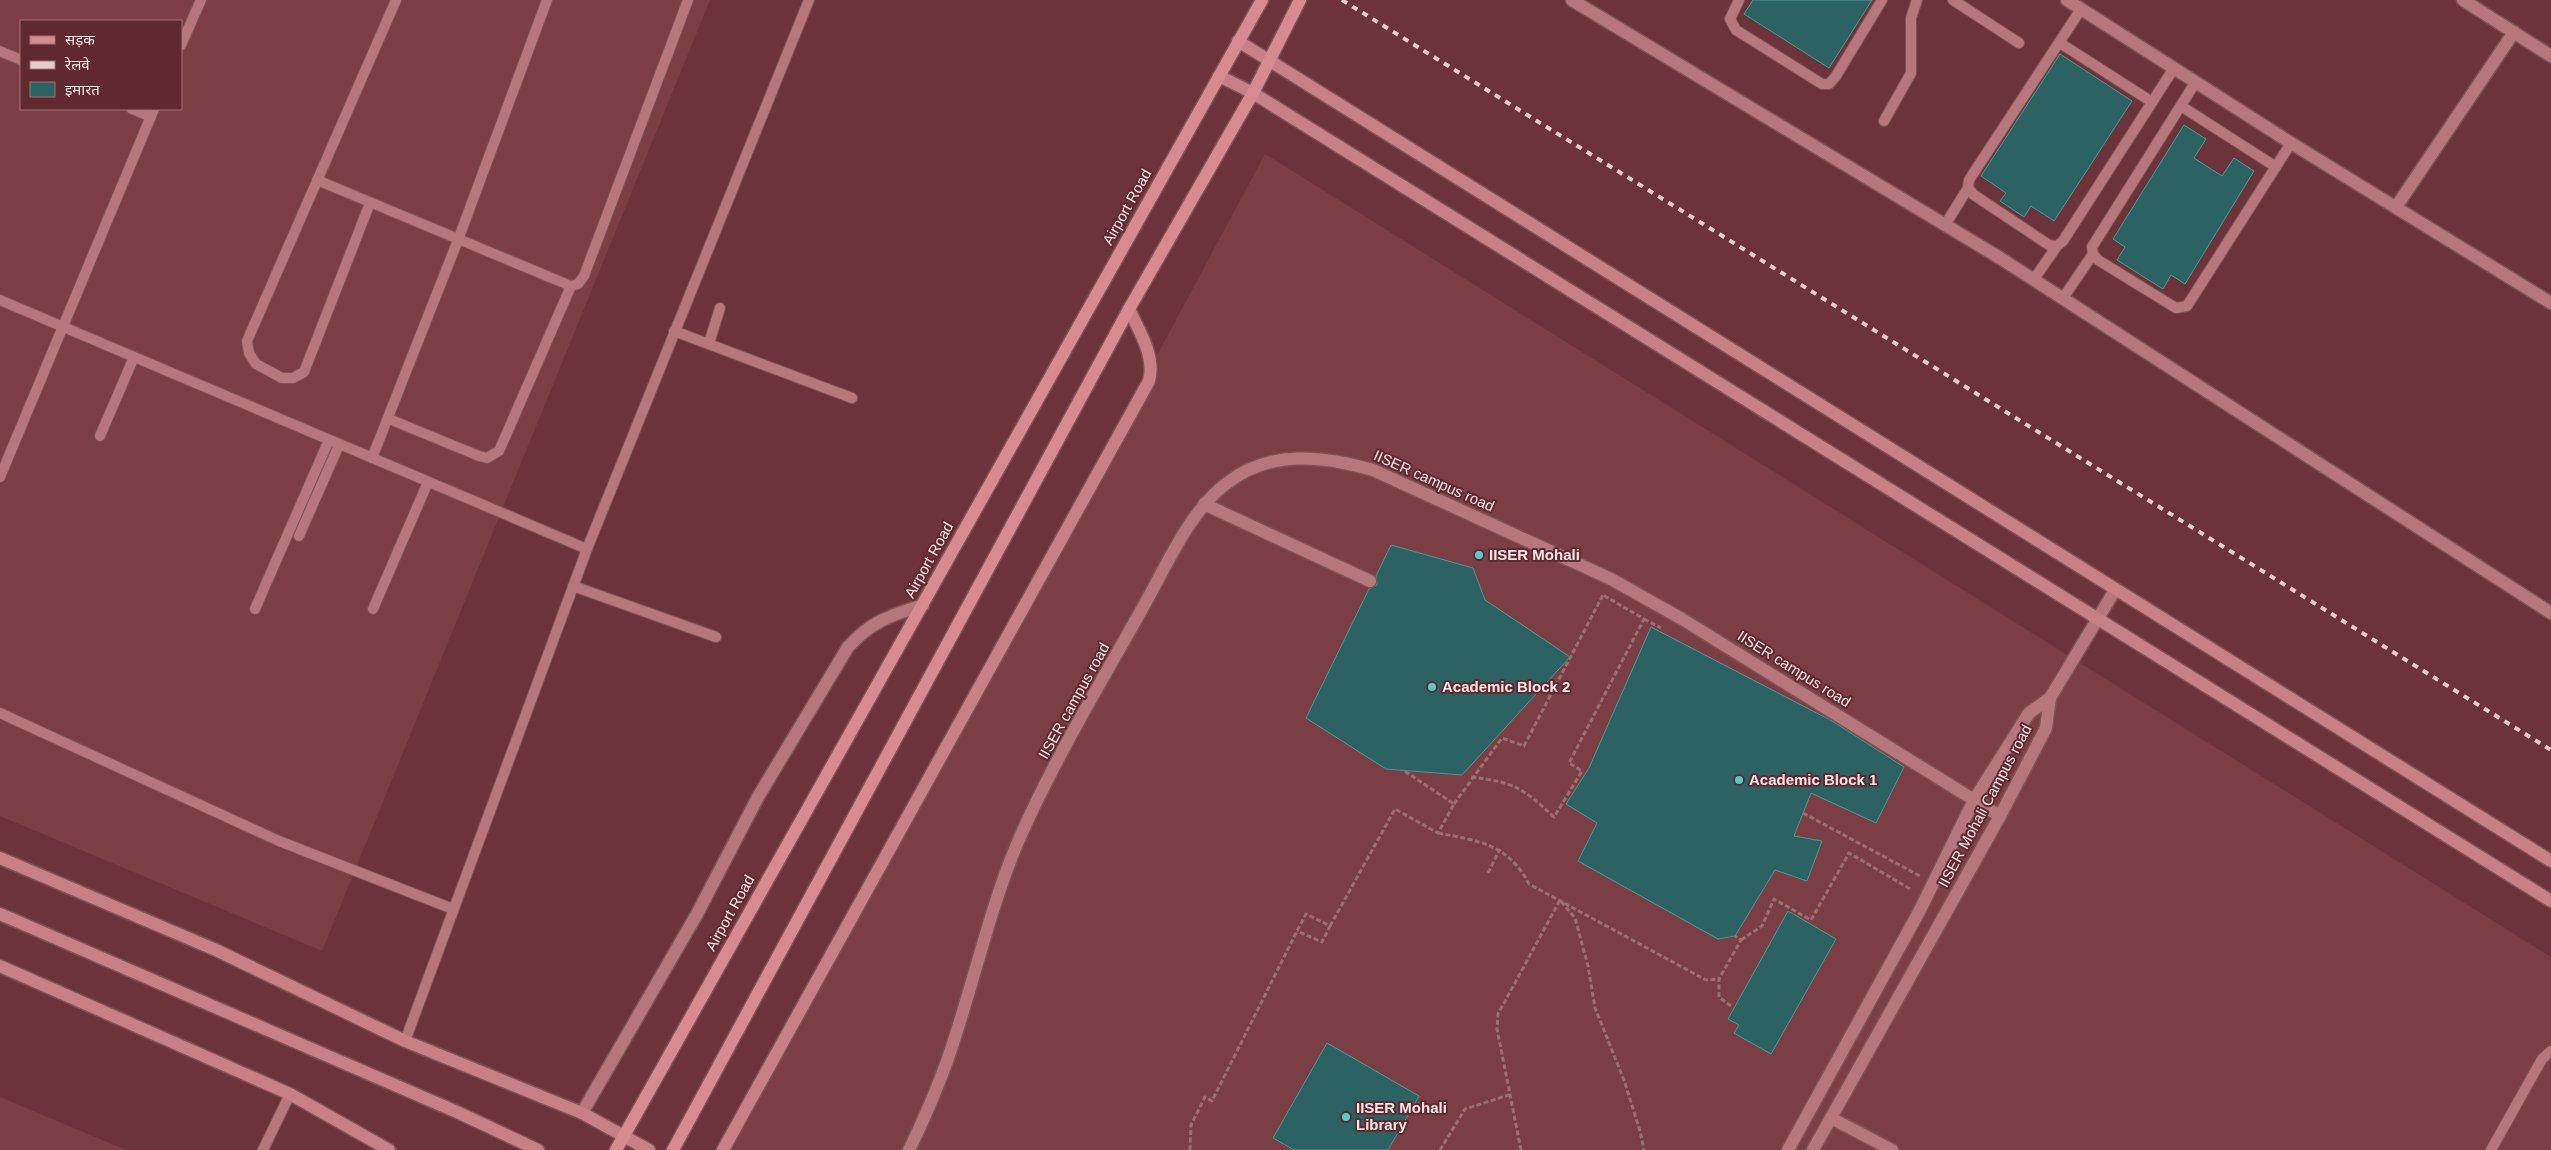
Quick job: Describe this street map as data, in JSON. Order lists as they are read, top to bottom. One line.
{"streets":{"main road":["Airport Road"],"street":["IISER campus road","IISER Mohali Campus road"]},"crossings":[["IISER campus road","IISER Mohali Campus road"]],"places":["IISER Mohali","Academic Block 2","Academic Block 1","IISER Mohali Library"],"legend":["सड़क","रेलवे","इमारत"]}
